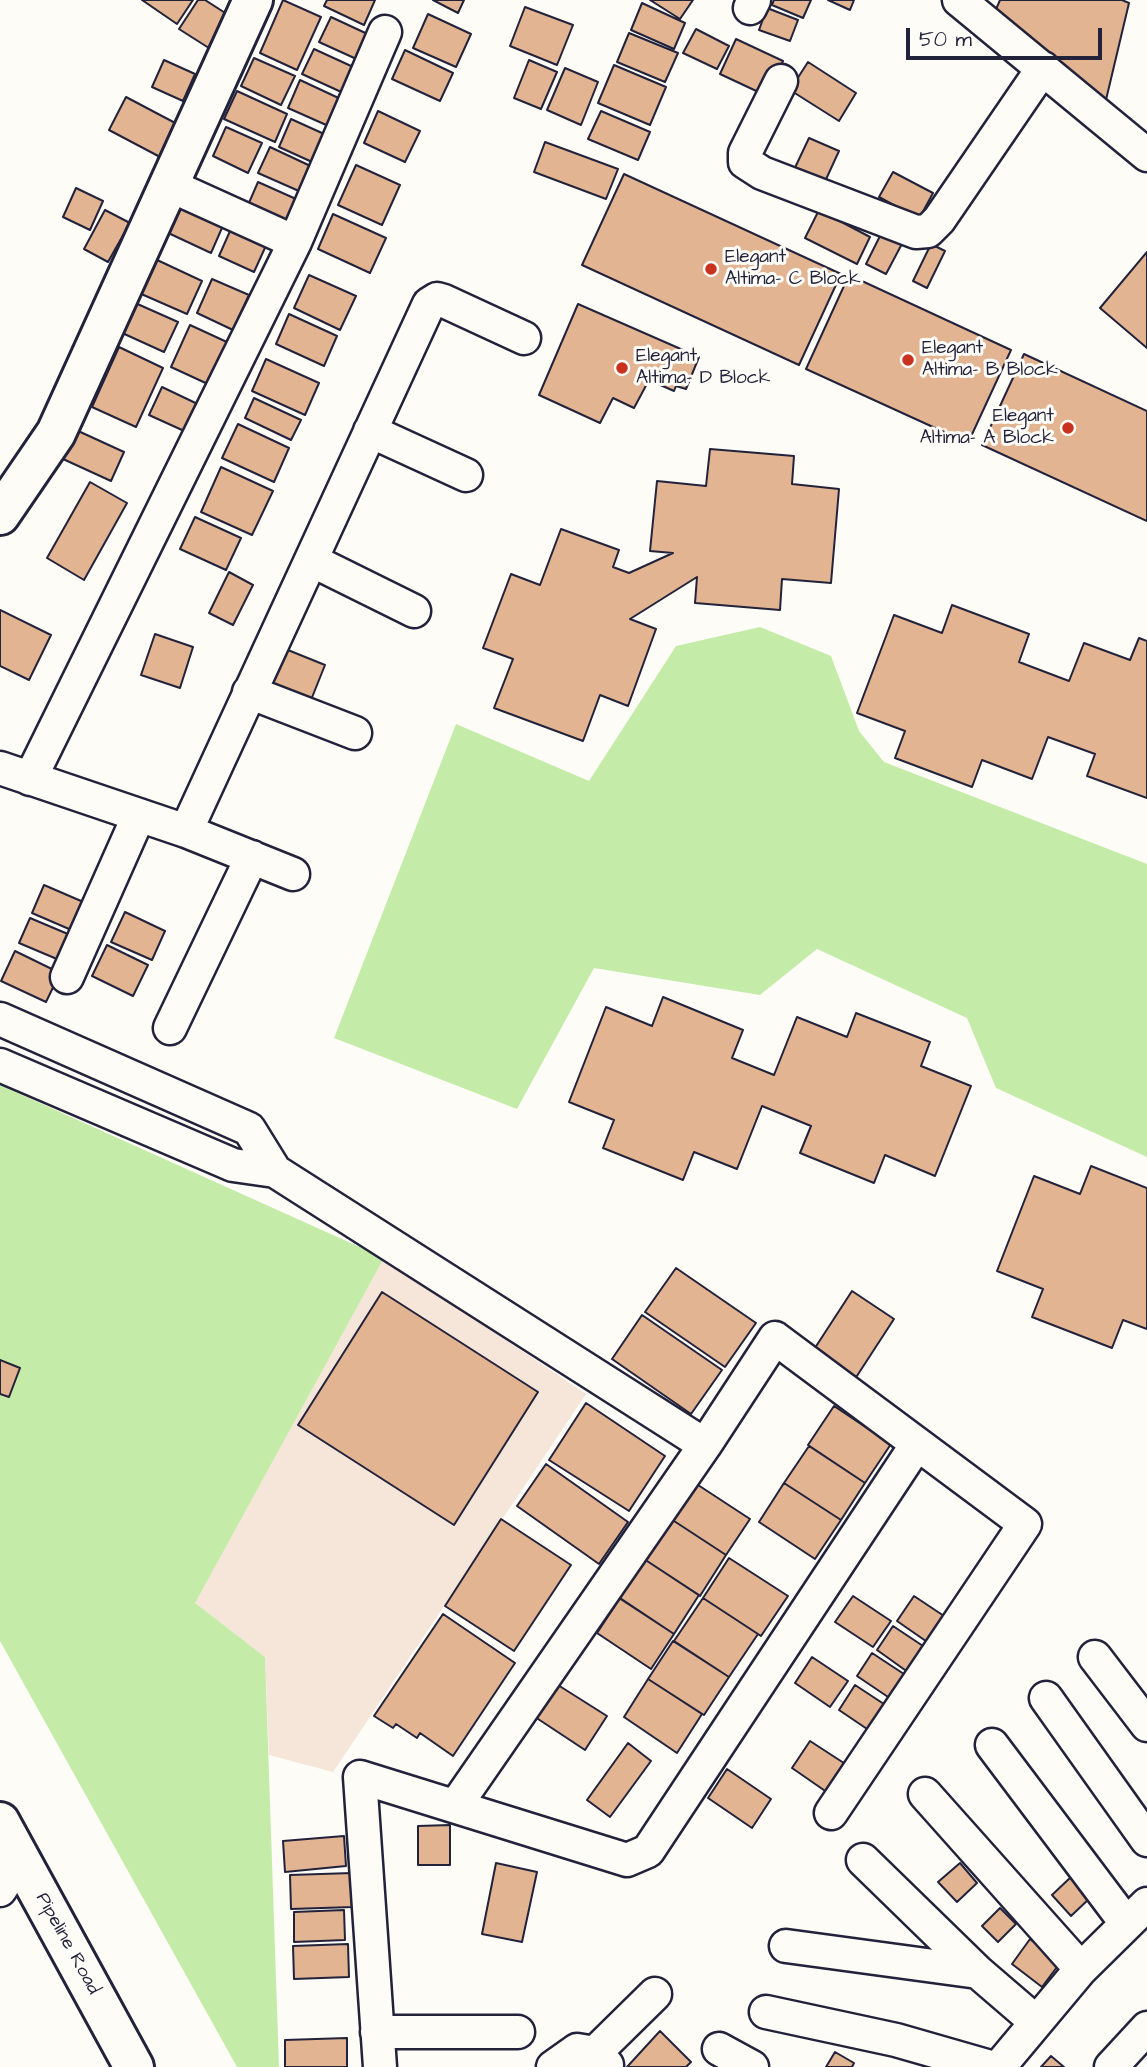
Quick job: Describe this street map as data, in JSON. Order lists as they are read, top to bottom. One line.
{"streets":{"street":["Pipeline Road"]},"places":["Elegant Altima- C Block","Elegant Altima- B Block","Elegant Altima- D Block","Elegant Altima- A Block"],"scale_bar":"50 m"}
